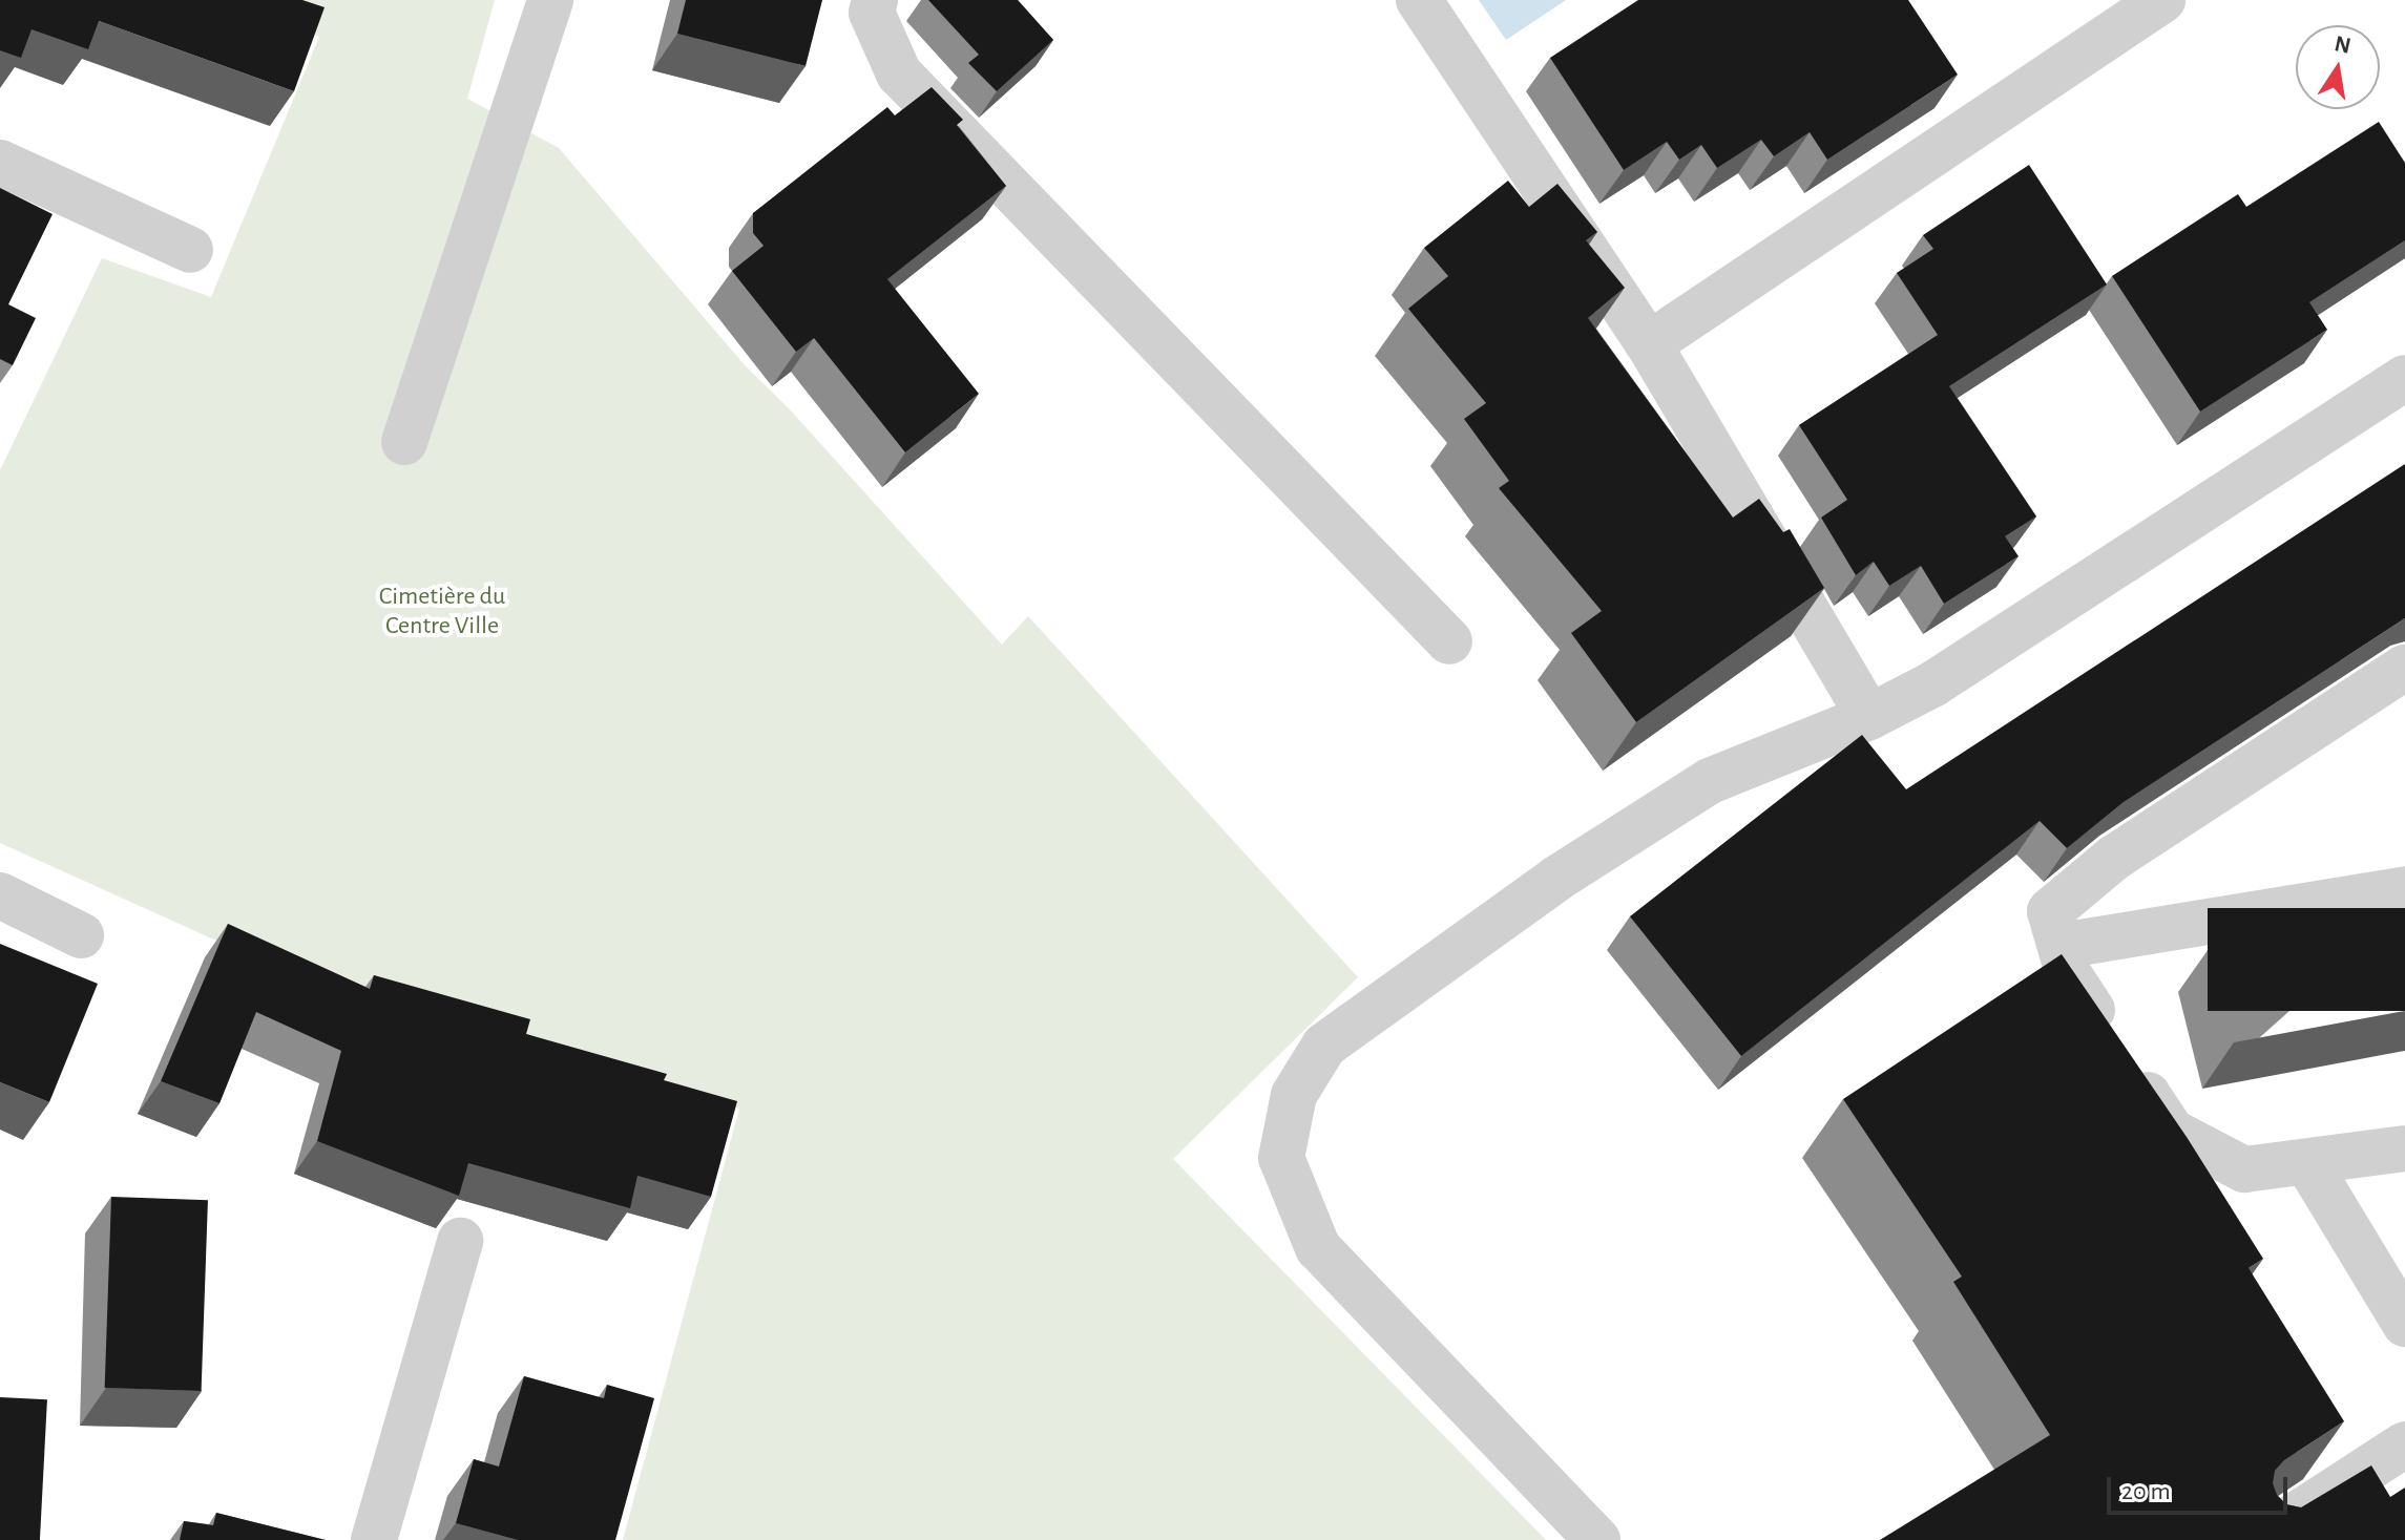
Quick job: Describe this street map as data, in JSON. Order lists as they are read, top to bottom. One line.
{"parks":["Cimetière du Centre Ville"],"scale_bar":"20 m","north":"top"}
